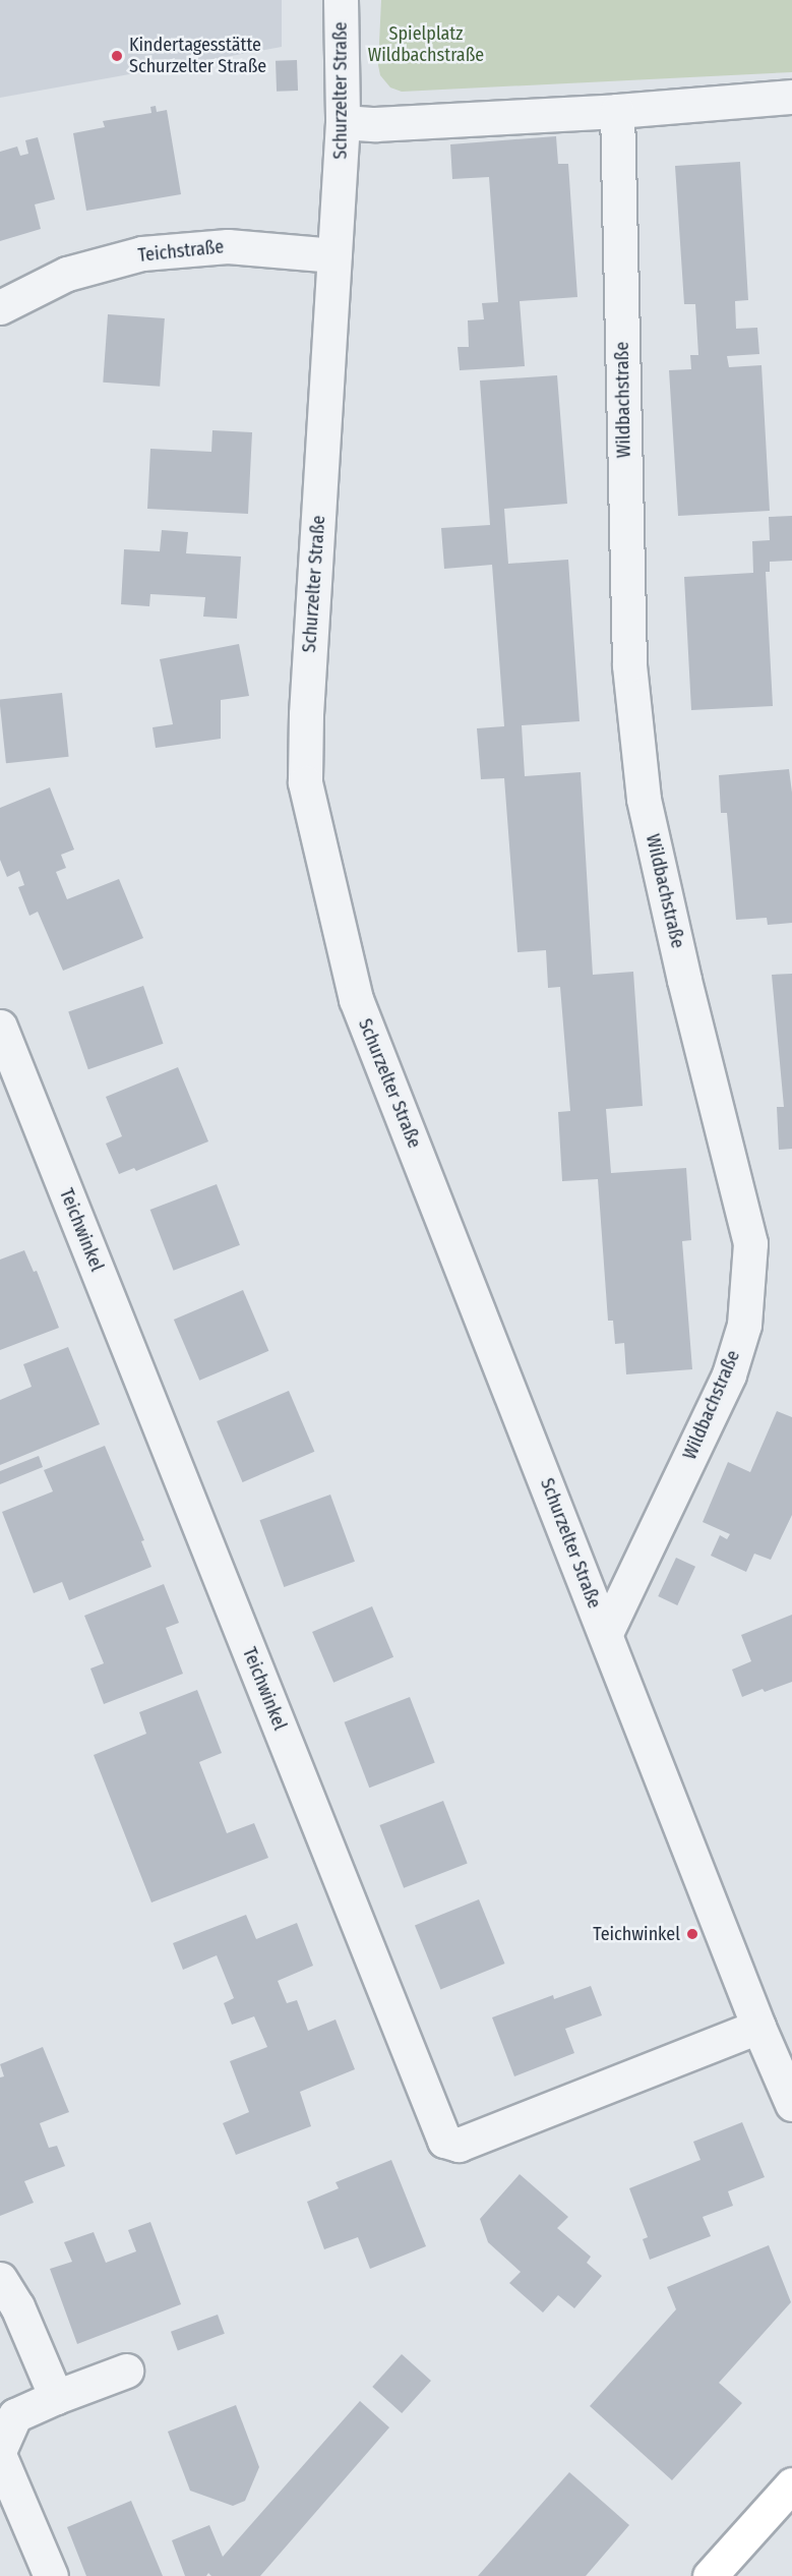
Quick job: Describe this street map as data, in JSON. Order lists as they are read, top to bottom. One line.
{"streets":{"street":["Schurzelter Straße","Teichstraße","Wildbachstraße","Teichwinkel"]},"crossings":[["Schurzelter Straße","Teichstraße"],["Schurzelter Straße","Wildbachstraße"],["Schurzelter Straße","Teichwinkel"]],"parks":["Spielplatz Wildbachstraße"],"places":["Kindertagesstätte Schurzelter Straße","Teichwinkel"]}
